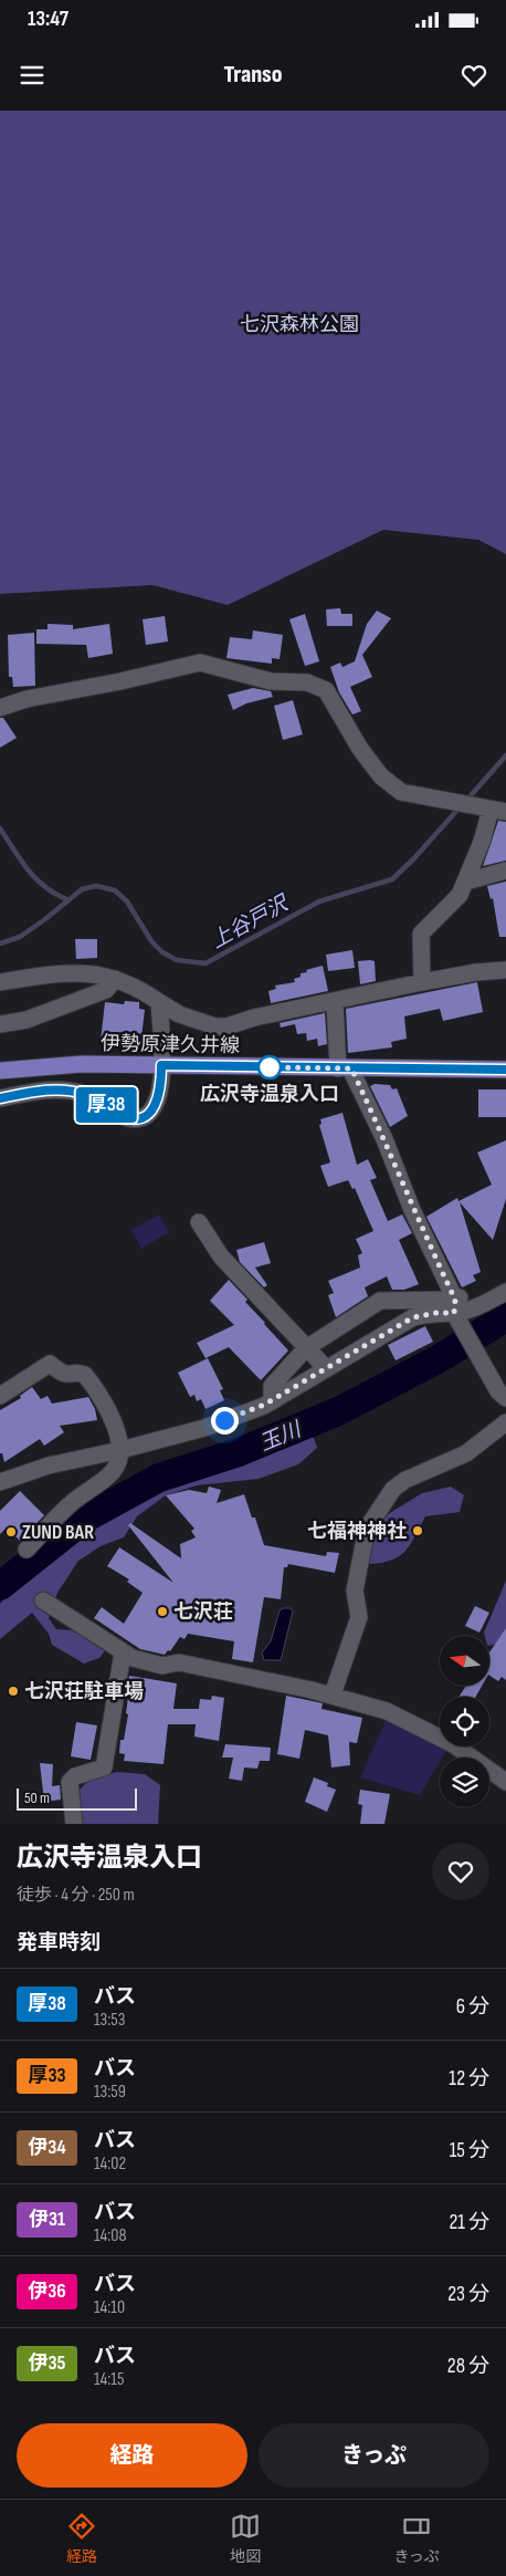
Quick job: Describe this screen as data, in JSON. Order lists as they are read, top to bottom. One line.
{"streets":{"main road":["伊勢原津久井線"]},"water":["上谷戸沢","玉川"],"parks":["七沢森林公園"],"places":["広沢寺温泉入口","七福神神社","ZUND BAR","七沢荘","七沢荘駐車場"],"lines":["bus line 厚38"],"scale_bar":"50 m","north":"left","page":{"status":"13:47","header":"Transo","on_map":"厚38","scale":"50 m","heading":[["広沢寺温泉入口","徒歩 · 4 分 · 250 m"],"発車時刻"],"list":[{"mark":"厚38","name":"バス","note":"13:53","value":"6 分"},{"mark":"厚33","name":"バス","note":"13:59","value":"12 分"},{"mark":"伊34","name":"バス","note":"14:02","value":"15 分"},{"mark":"伊31","name":"バス","note":"14:08","value":"21 分"},{"mark":"伊36","name":"バス","note":"14:10","value":"23 分"},{"mark":"伊35","name":"バス","note":"14:15","value":"28 分"}],"buttons":["経路","きっぷ"],"tabs":["経路","地図","きっぷ"]}}
